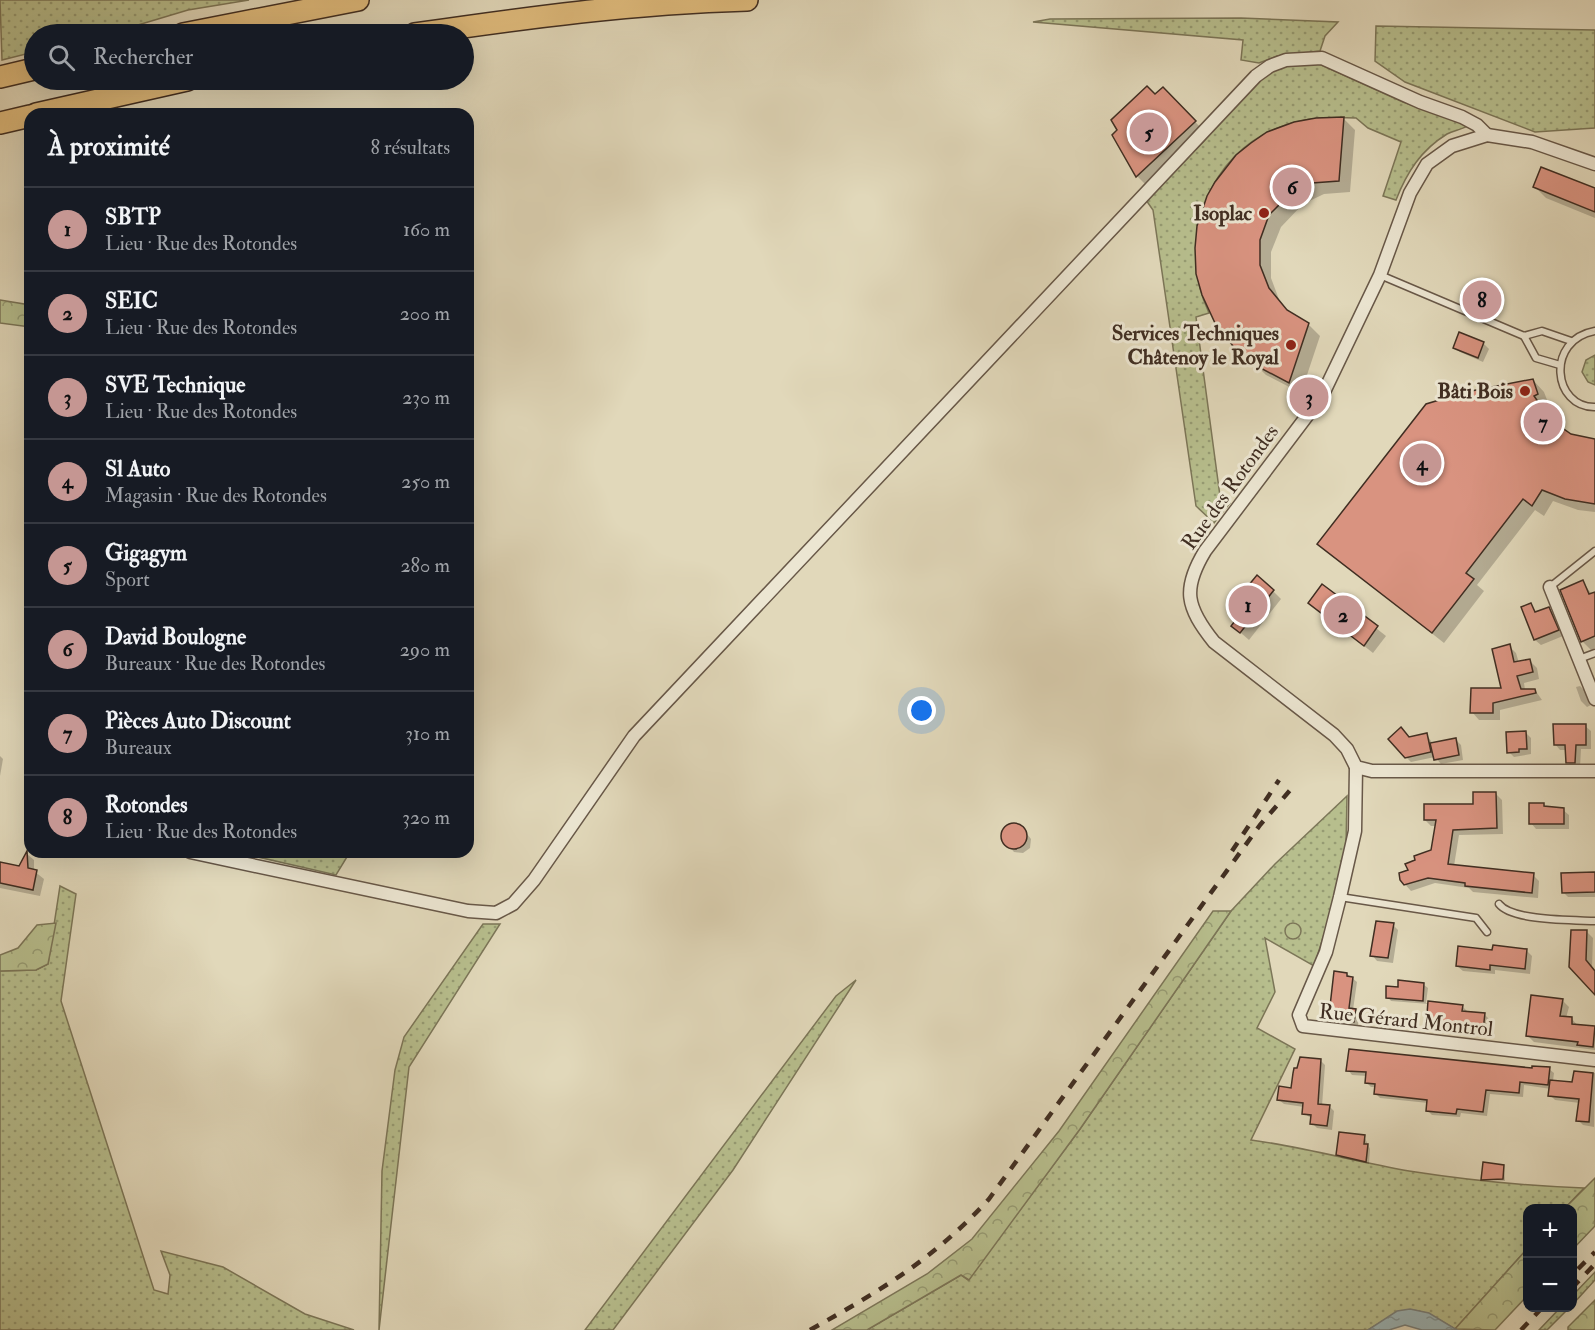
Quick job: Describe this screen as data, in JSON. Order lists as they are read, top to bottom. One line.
{"streets":{"street":["Rue des Rotondes","Rue Gérard Montrol"]},"crossings":[["Rue des Rotondes","Rue Gérard Montrol"]],"places":["Isoplac","Services Techniques Châtenoy le Royal","Bâti Bois"],"page":{"search":"Rechercher","heading":["À proximité","8 résultats"],"pins":["5","6","8","3","7","4","1","2"],"list":[{"mark":"1","name":"SBTP","note":"Lieu · Rue des Rotondes","value":"160 m"},{"mark":"2","name":"SEIC","note":"Lieu · Rue des Rotondes","value":"200 m"},{"mark":"3","name":"SVE Technique","note":"Lieu · Rue des Rotondes","value":"230 m"},{"mark":"4","name":"Sl Auto","note":"Magasin · Rue des Rotondes","value":"250 m"},{"mark":"5","name":"Gigagym","note":"Sport","value":"280 m"},{"mark":"6","name":"David Boulogne","note":"Bureaux · Rue des Rotondes","value":"290 m"},{"mark":"7","name":"Pièces Auto Discount","note":"Bureaux","value":"310 m"},{"mark":"8","name":"Rotondes","note":"Lieu · Rue des Rotondes","value":"320 m"}],"map_buttons":["+","−"]}}
